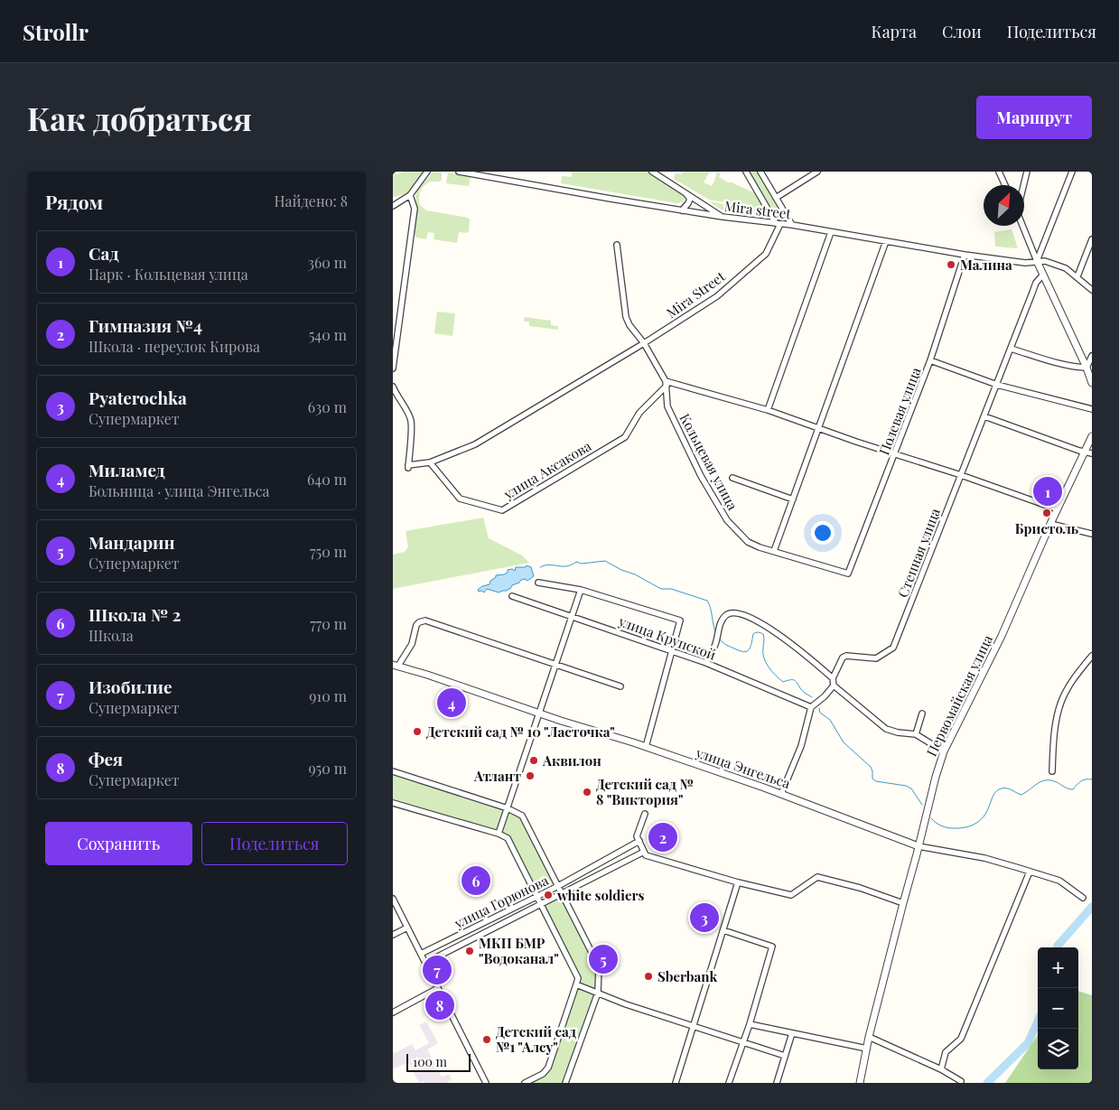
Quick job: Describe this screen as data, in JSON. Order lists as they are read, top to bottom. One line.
{"streets":{"street":["Mira street","Mira Street","Полевая улица","Кольцевая улица","улица Аксакова","Степная улица","улица Крупской","Первомайская улица","улица Энгельса","улица Горюнова"]},"crossings":[["Mira street","Mira Street"],["Mira street","Полевая улица"],["Полевая улица","Кольцевая улица"],["Кольцевая улица","улица Аксакова"],["Первомайская улица","улица Энгельса"]],"places":["Малина","Бристоль","Детский сад № 10 \"Ласточка\"","Аквилон","Атлант","Детский сад № 8 \"Виктория\"","white soldiers","МКП БМР \"Водоканал\"","Sberbank","Детский сад №1 \"Алсу\""],"scale_bar":"100 m","north":"top right","page":{"header":"Strollr","nav":["Карта","Слои","Поделиться"],"buttons":["Маршрут",["Сохранить","Поделиться"]],"title":"Как добраться","heading":["Рядом","Найдено: 8"],"list":[{"mark":"1","name":"Сад","note":"Парк · Кольцевая улица","value":"360 m"},{"mark":"2","name":"Гимназия №4","note":"Школа · переулок Кирова","value":"540 m"},{"mark":"3","name":"Pyaterochka","note":"Супермаркет","value":"630 m"},{"mark":"4","name":"Миламед","note":"Больница · улица Энгельса","value":"640 m"},{"mark":"5","name":"Мандарин","note":"Супермаркет","value":"750 m"},{"mark":"6","name":"Школа № 2","note":"Школа","value":"770 m"},{"mark":"7","name":"Изобилие","note":"Супермаркет","value":"910 m"},{"mark":"8","name":"Фея","note":"Супермаркет","value":"950 m"}],"pins":["1","4","2","6","3","5","7","8"],"map_buttons":["+","−"],"scale":"100 m"}}
